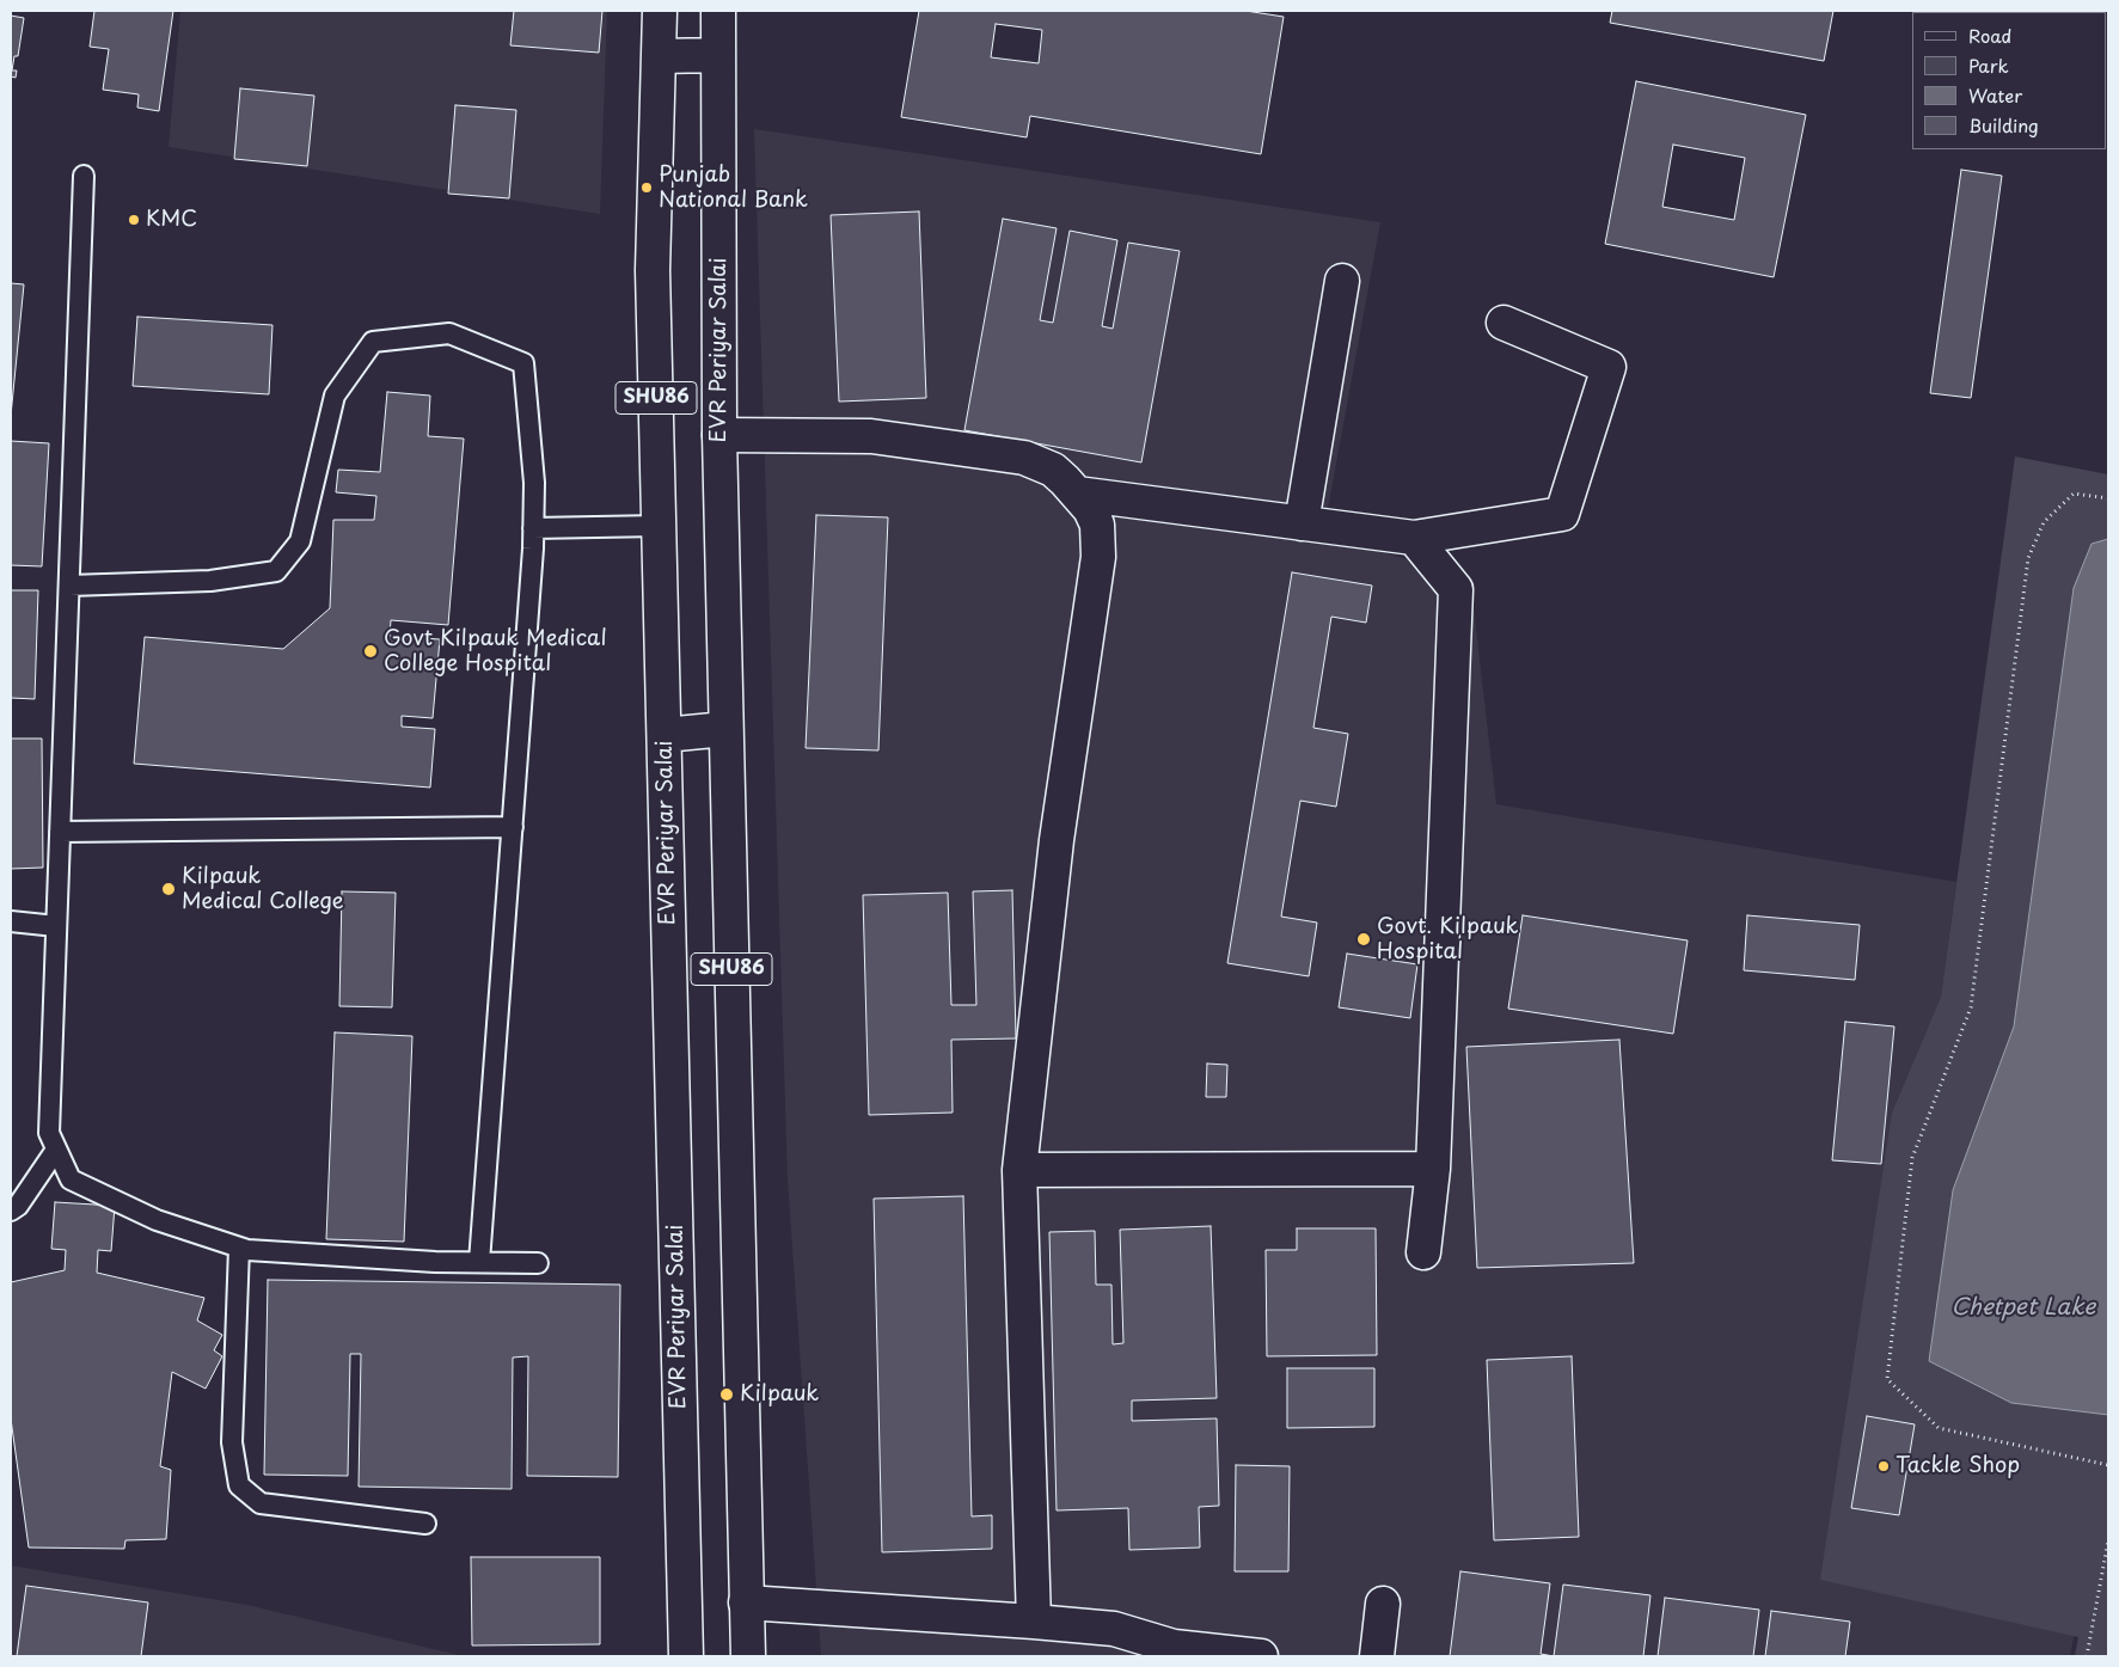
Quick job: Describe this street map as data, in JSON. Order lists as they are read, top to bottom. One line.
{"streets":{"street":["EVR Periyar Salai","SHU86"]},"water":["Chetpet Lake"],"places":["Punjab National Bank","KMC","Govt Kilpauk Medical College Hospital","Kilpauk Medical College","Govt. Kilpauk Hospital","Kilpauk","Tackle Shop"],"legend":["Road","Park","Water","Building"]}
